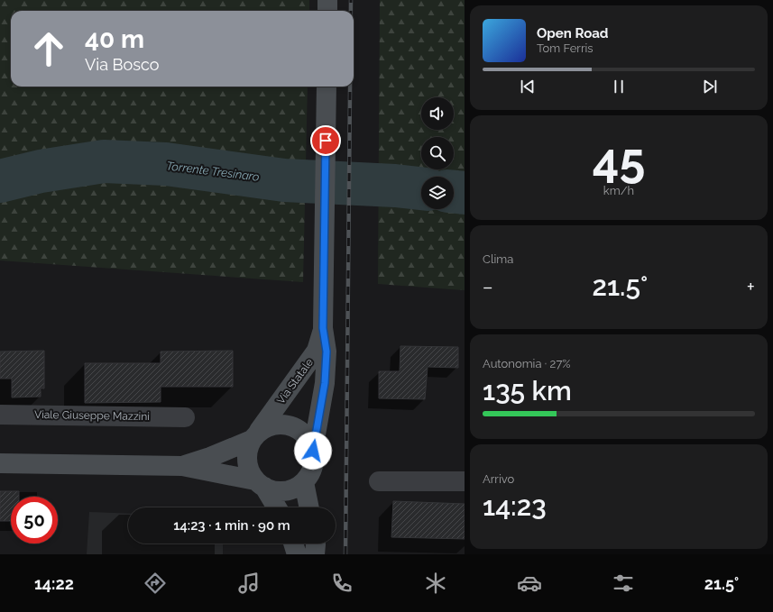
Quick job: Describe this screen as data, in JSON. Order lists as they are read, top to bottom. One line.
{"streets":{"main road":["Via Statale"],"street":["Viale Giuseppe Mazzini"]},"water":["Torrente Tresinaro"],"page":{"turn":["40 m","Via Bosco"],"song":["Open Road","Tom Ferris"],"tile":[["45","km/h"],"Clima",["Autonomia · 27%","135 km"],["Arrivo","14:23"]],"heat":["−","21.5°","+"],"limit":"50","trip":"14:23 · 1 min · 90 m","tabs":["14:22","21.5°"]}}
